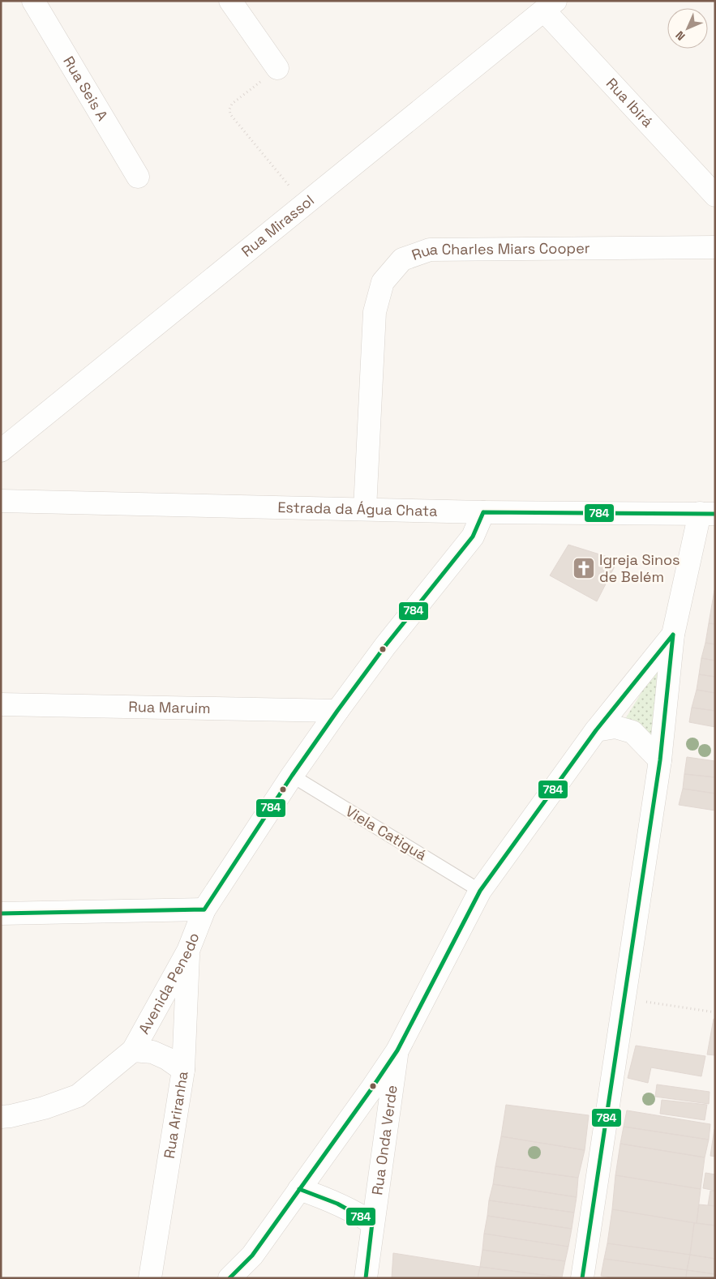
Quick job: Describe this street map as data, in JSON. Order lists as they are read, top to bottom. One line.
{"streets":{"street":["Rua Seis A","Rua Ibirá","Rua Mirassol","Rua Charles Miars Cooper","Estrada da Água Chata","Rua Maruim","Avenida Penedo","Rua Ariranha","Rua Onda Verde"],"lane":["Viela Catiguá"]},"crossings":[["Rua Ibirá","Rua Mirassol"],["Rua Charles Miars Cooper","Estrada da Água Chata"],["Estrada da Água Chata","Avenida Penedo"],["Rua Maruim","Avenida Penedo"],["Viela Catiguá","Avenida Penedo"],["Avenida Penedo","Rua Ariranha"]],"places":{"church":["Igreja Sinos de Belém"]},"lines":["transit line 784"],"north":"bottom left"}
